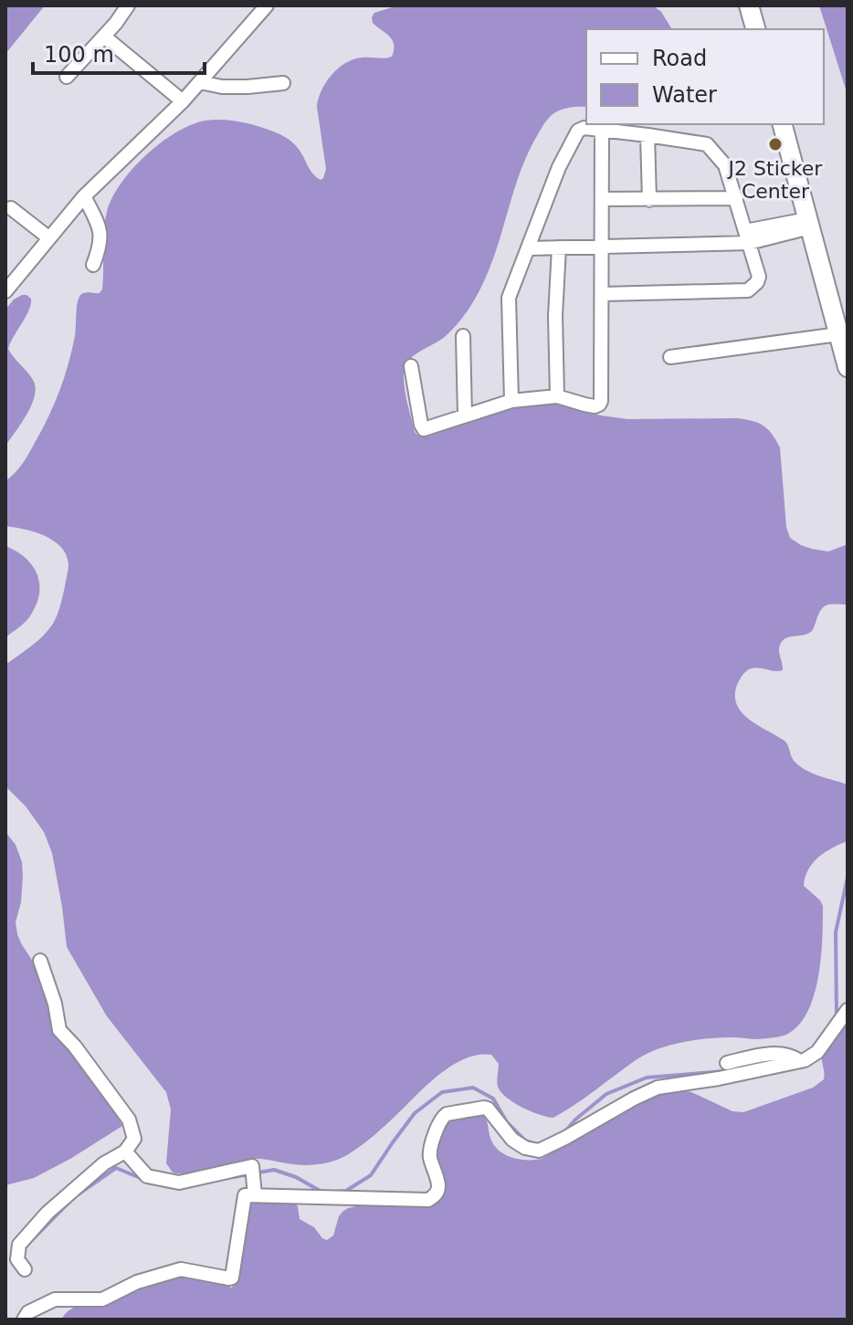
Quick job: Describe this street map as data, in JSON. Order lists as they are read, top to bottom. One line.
{"places":["J2 Sticker Center"],"legend":["Road","Water"],"scale_bar":"100 m"}
